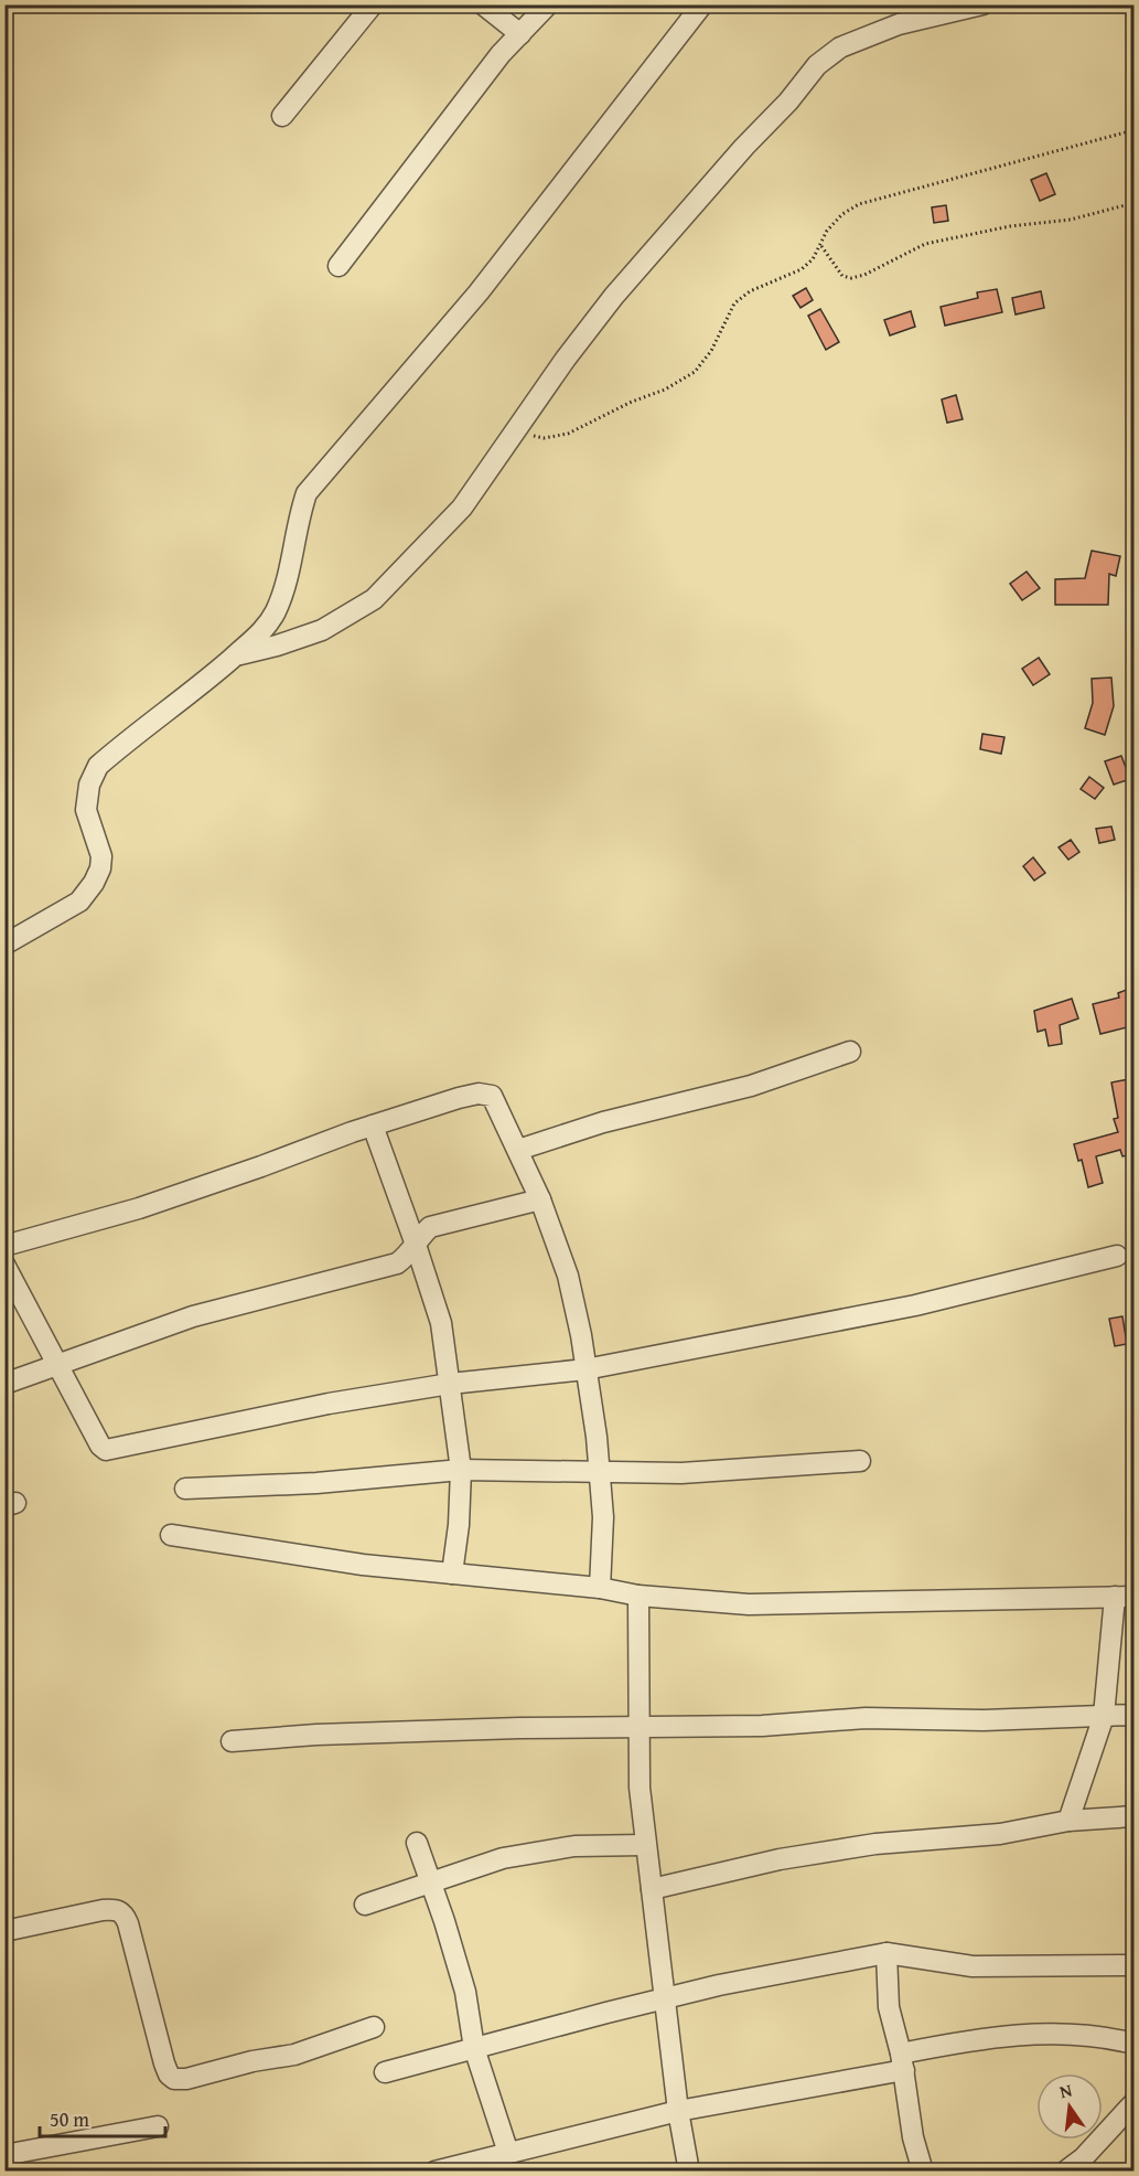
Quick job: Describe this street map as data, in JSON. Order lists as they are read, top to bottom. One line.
{"scale_bar":"50 m","north":"top"}
